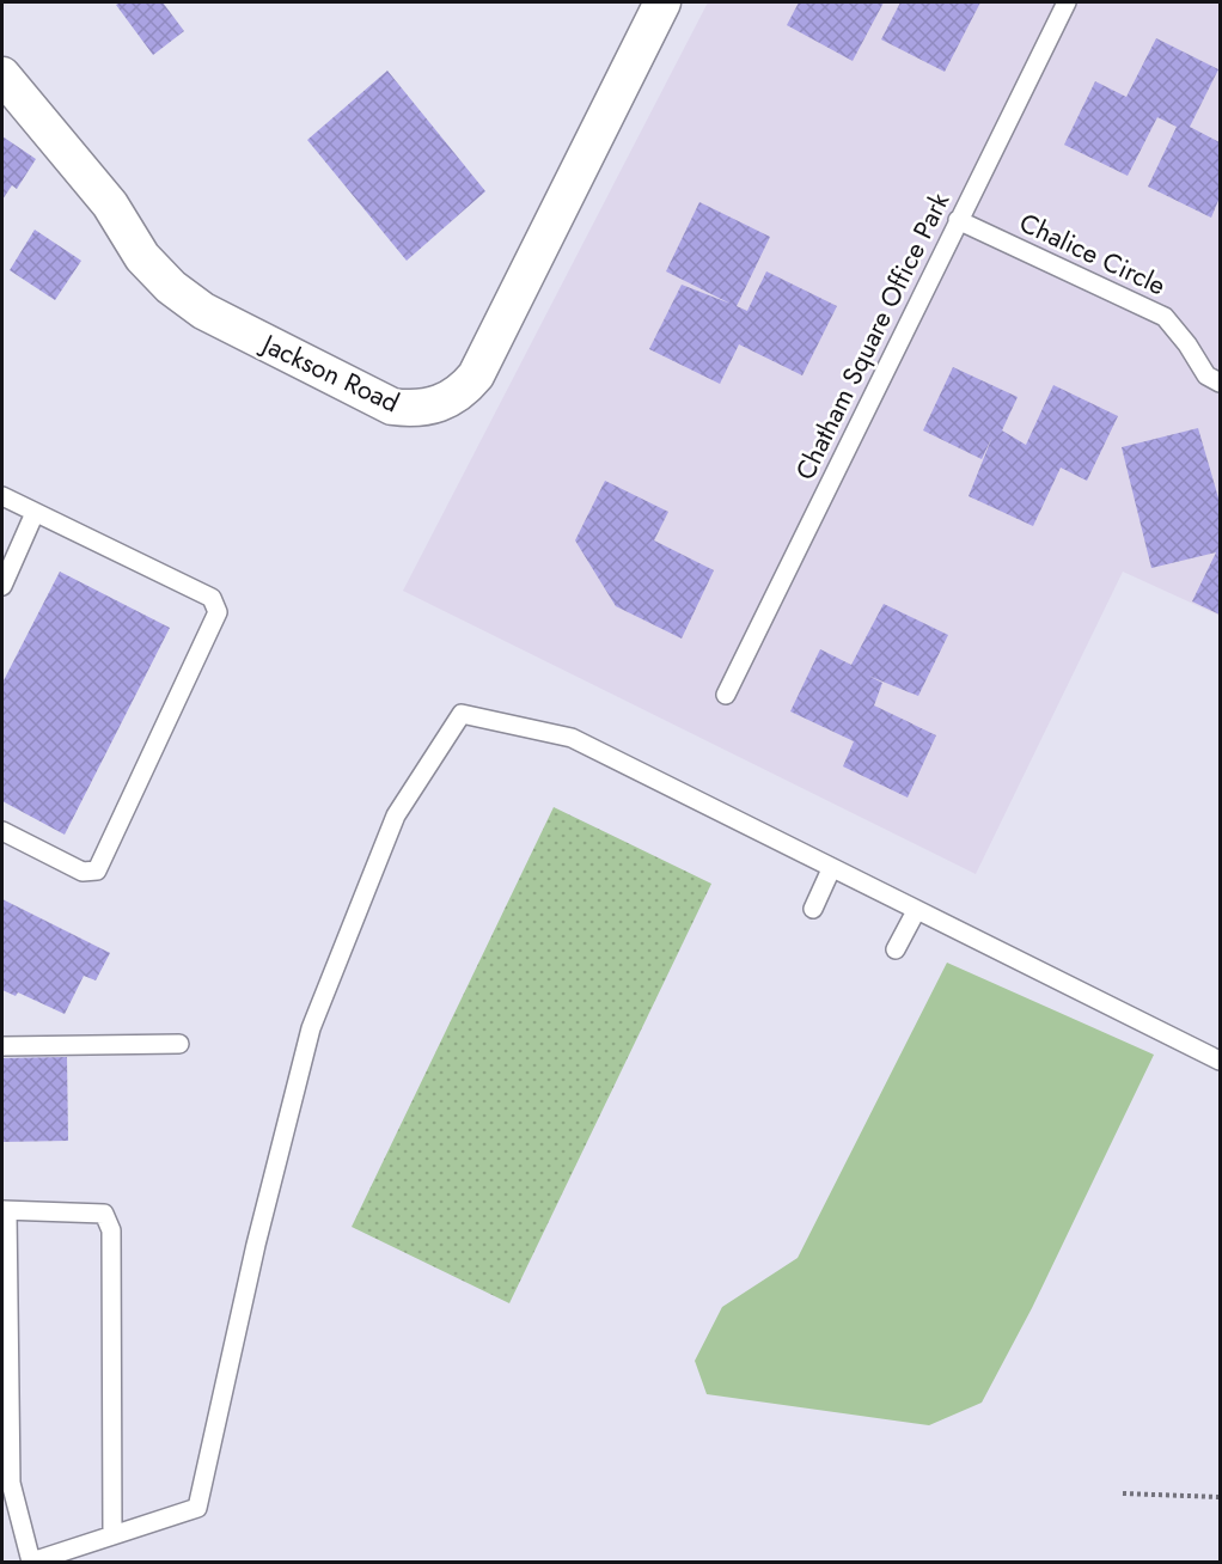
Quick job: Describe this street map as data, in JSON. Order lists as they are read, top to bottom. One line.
{"streets":{"street":["Jackson Road"],"lane":["Chalice Circle","Chatham Square Office Park"]},"crossings":[["Chalice Circle","Chatham Square Office Park"]]}
